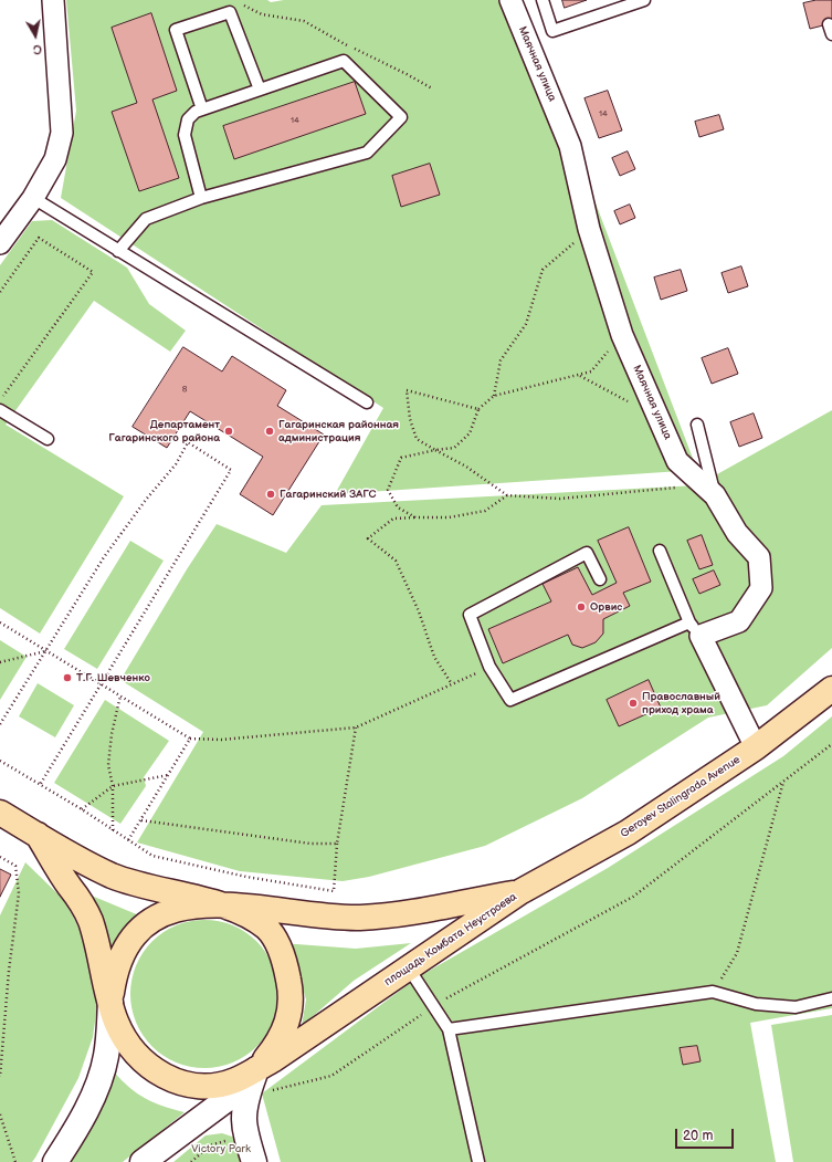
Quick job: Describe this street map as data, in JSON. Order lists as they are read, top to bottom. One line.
{"streets":{"main road":["Geroyev Stalingrada Avenue","площадь Комбата Неустроева"],"street":["Маячная улица"]},"crossings":[["Geroyev Stalingrada Avenue","площадь Комбата Неустроева"]],"parks":["Victory Park"],"places":["Департамент Гагаринского района","Гагаринская районная администрация","Гагаринский ЗАГС","Орвис","Т.Г. Шевченко","Православный приход храма"],"house_numbers":["14","14","8"],"scale_bar":"20 m","north":"bottom"}
